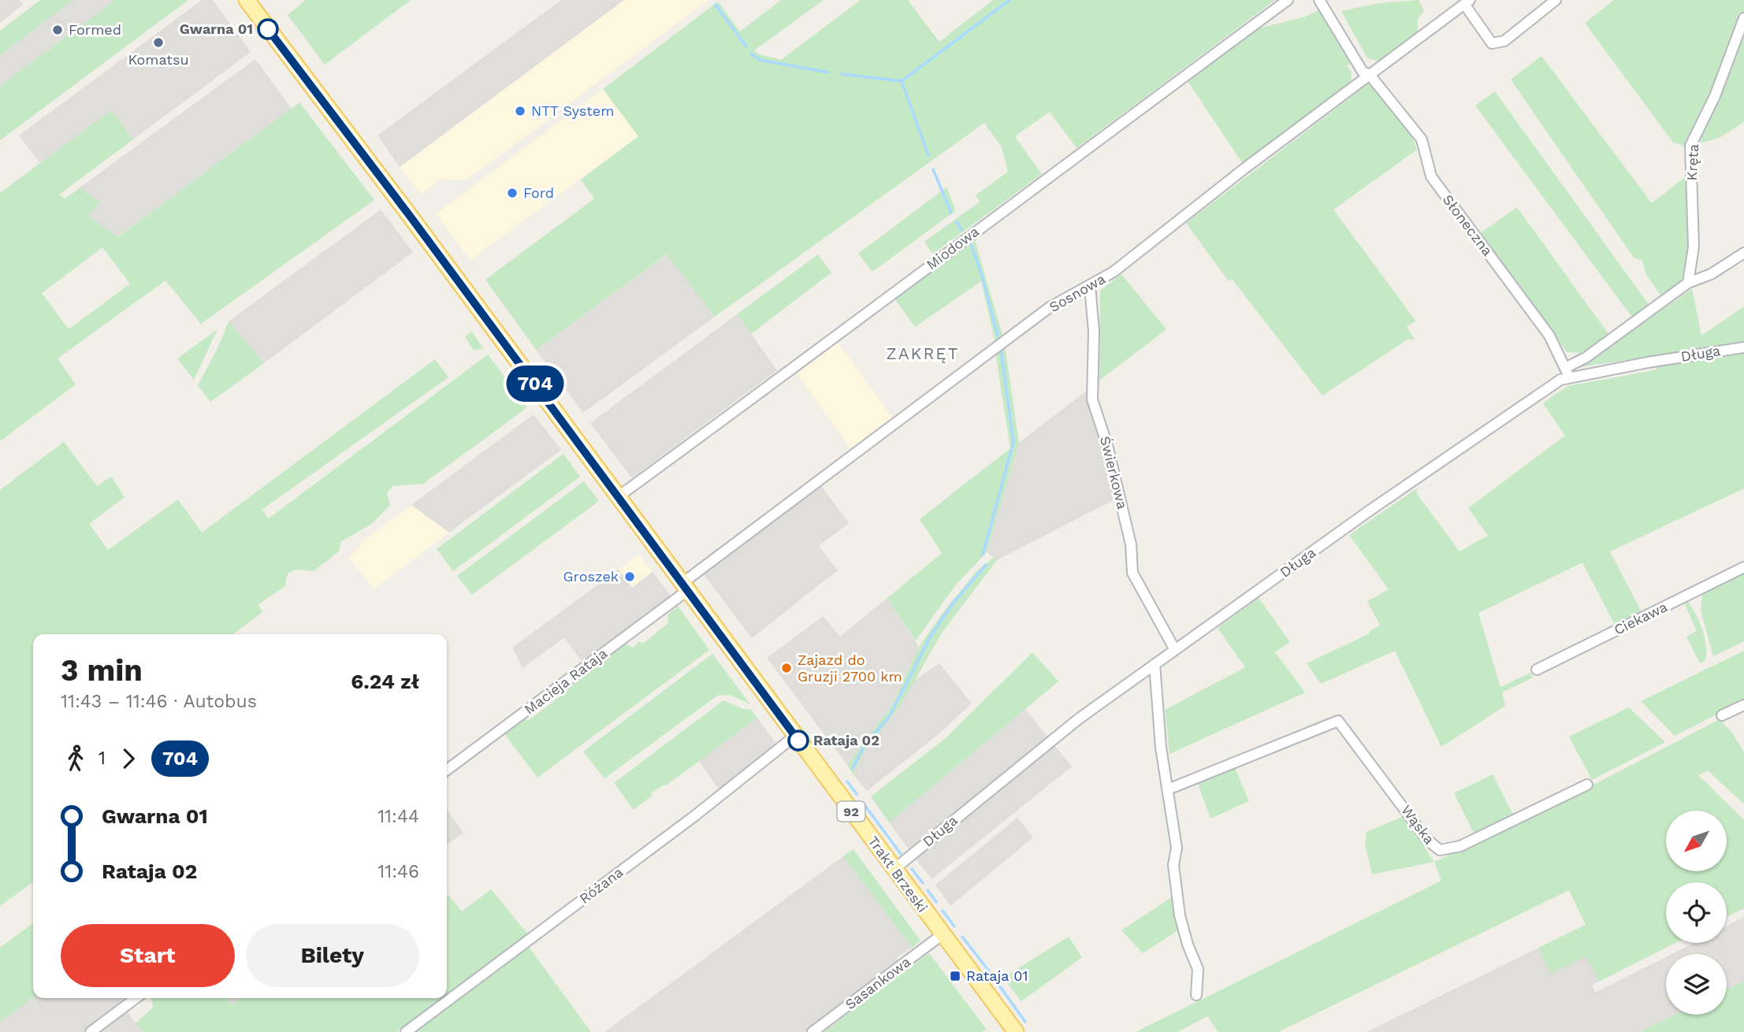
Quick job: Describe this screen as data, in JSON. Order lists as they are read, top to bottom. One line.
{"streets":{"main road":["92","Trakt Brzeski"],"street":["Kręta","Słoneczna","Miodowa","Sosnowa","Długa","Świerkowa","Ciekawa","Macieja Rataja","Wąska","Różana","Sasankowa"]},"crossings":[["Słoneczna","Sosnowa"],["Słoneczna","Długa"],["Miodowa","Trakt Brzeski"],["Sosnowa","Świerkowa"],["Sosnowa","Macieja Rataja"],["Sosnowa","Trakt Brzeski"],["Długa","Świerkowa"],["Długa","Trakt Brzeski"],["Macieja Rataja","Trakt Brzeski"],["Trakt Brzeski","Różana"],["Trakt Brzeski","Sasankowa"]],"districts":["ZAKRĘT"],"places":{"other":["Gwarna 01","Formed","Komatsu","NTT System","Ford","Groszek","Zajazd do Gruzji 2700 km","Rataja 02"],"transit":["Rataja 01"]},"lines":["bus line 704"],"north":"bottom left","page":{"on_map":"704","heading":["3 min","11:43 – 11:46 · Autobus","6.24 zł"],"legs":["1","704"],"list":[{"name":"Gwarna 01","value":"11:44"},{"name":"Rataja 02","value":"11:46"}],"buttons":["Start","Bilety"]}}
